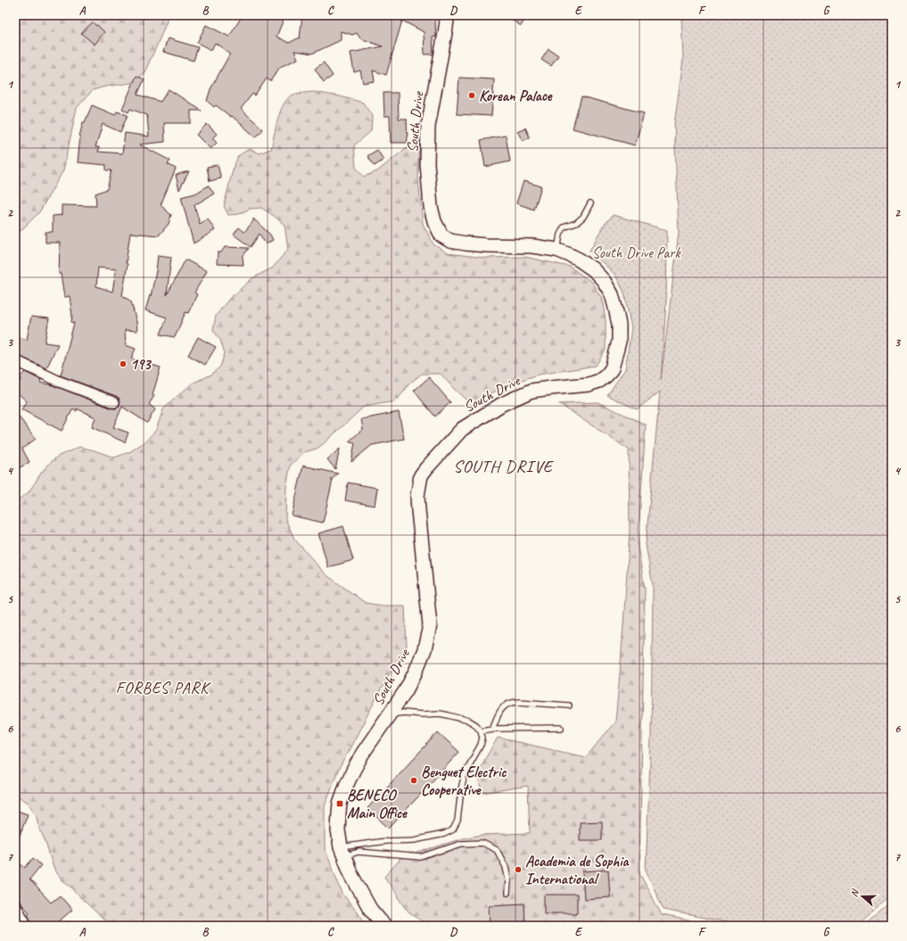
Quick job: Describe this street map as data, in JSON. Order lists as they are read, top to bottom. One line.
{"streets":{"main road":["South Drive"]},"districts":["SOUTH DRIVE","FORBES PARK"],"parks":["South Drive Park"],"places":{"other":["Korean Palace","193","Benguet Electric Cooperative","Academia de Sophia International"],"transit":["BENECO Main Office"]},"north":"left","grid":{"columns":["A","B","C","D","E","F","G"],"rows":["1","2","3","4","5","6","7"]}}
